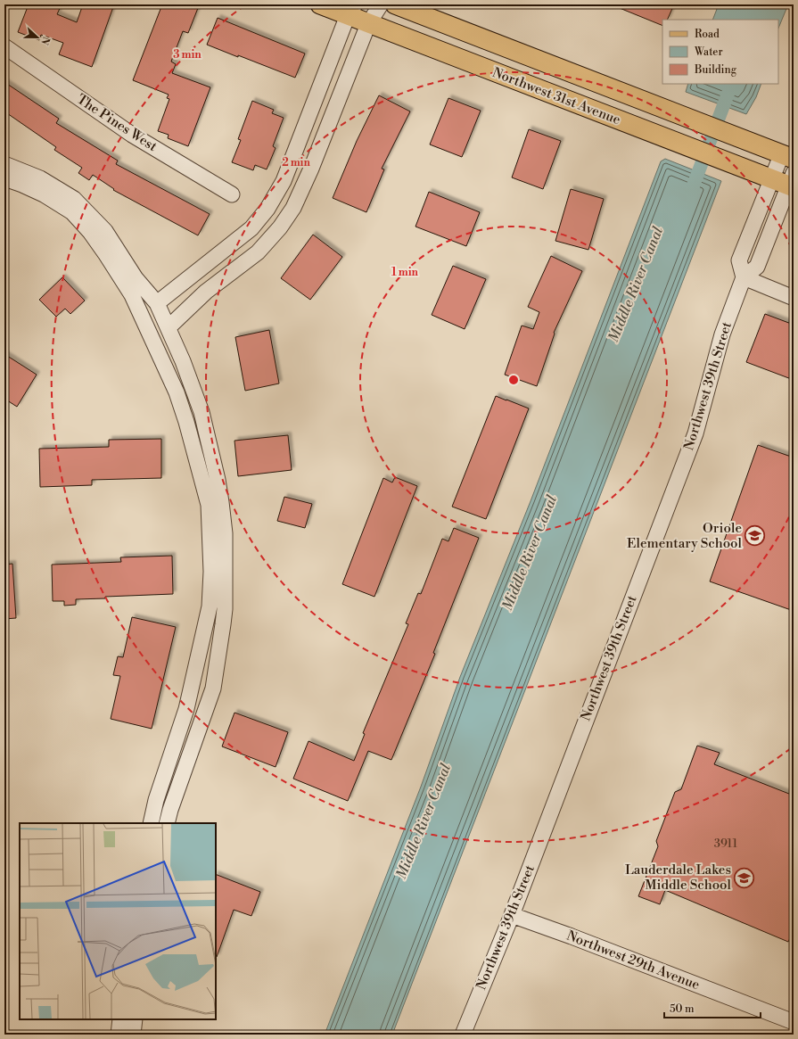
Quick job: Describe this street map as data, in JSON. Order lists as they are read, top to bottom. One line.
{"streets":{"main road":["Northwest 31st Avenue"],"street":["The Pines West","Northwest 39th Street","Northwest 29th Avenue"]},"crossings":[["Northwest 39th Street","Northwest 29th Avenue"]],"water":["Middle River Canal"],"places":{"school or university":["Oriole Elementary School","Lauderdale Lakes Middle School"]},"house_numbers":["3911"],"legend":["Road","Water","Building"],"scale_bar":"50 m","north":"right","rings":["3 min","2 min","1 min"]}
